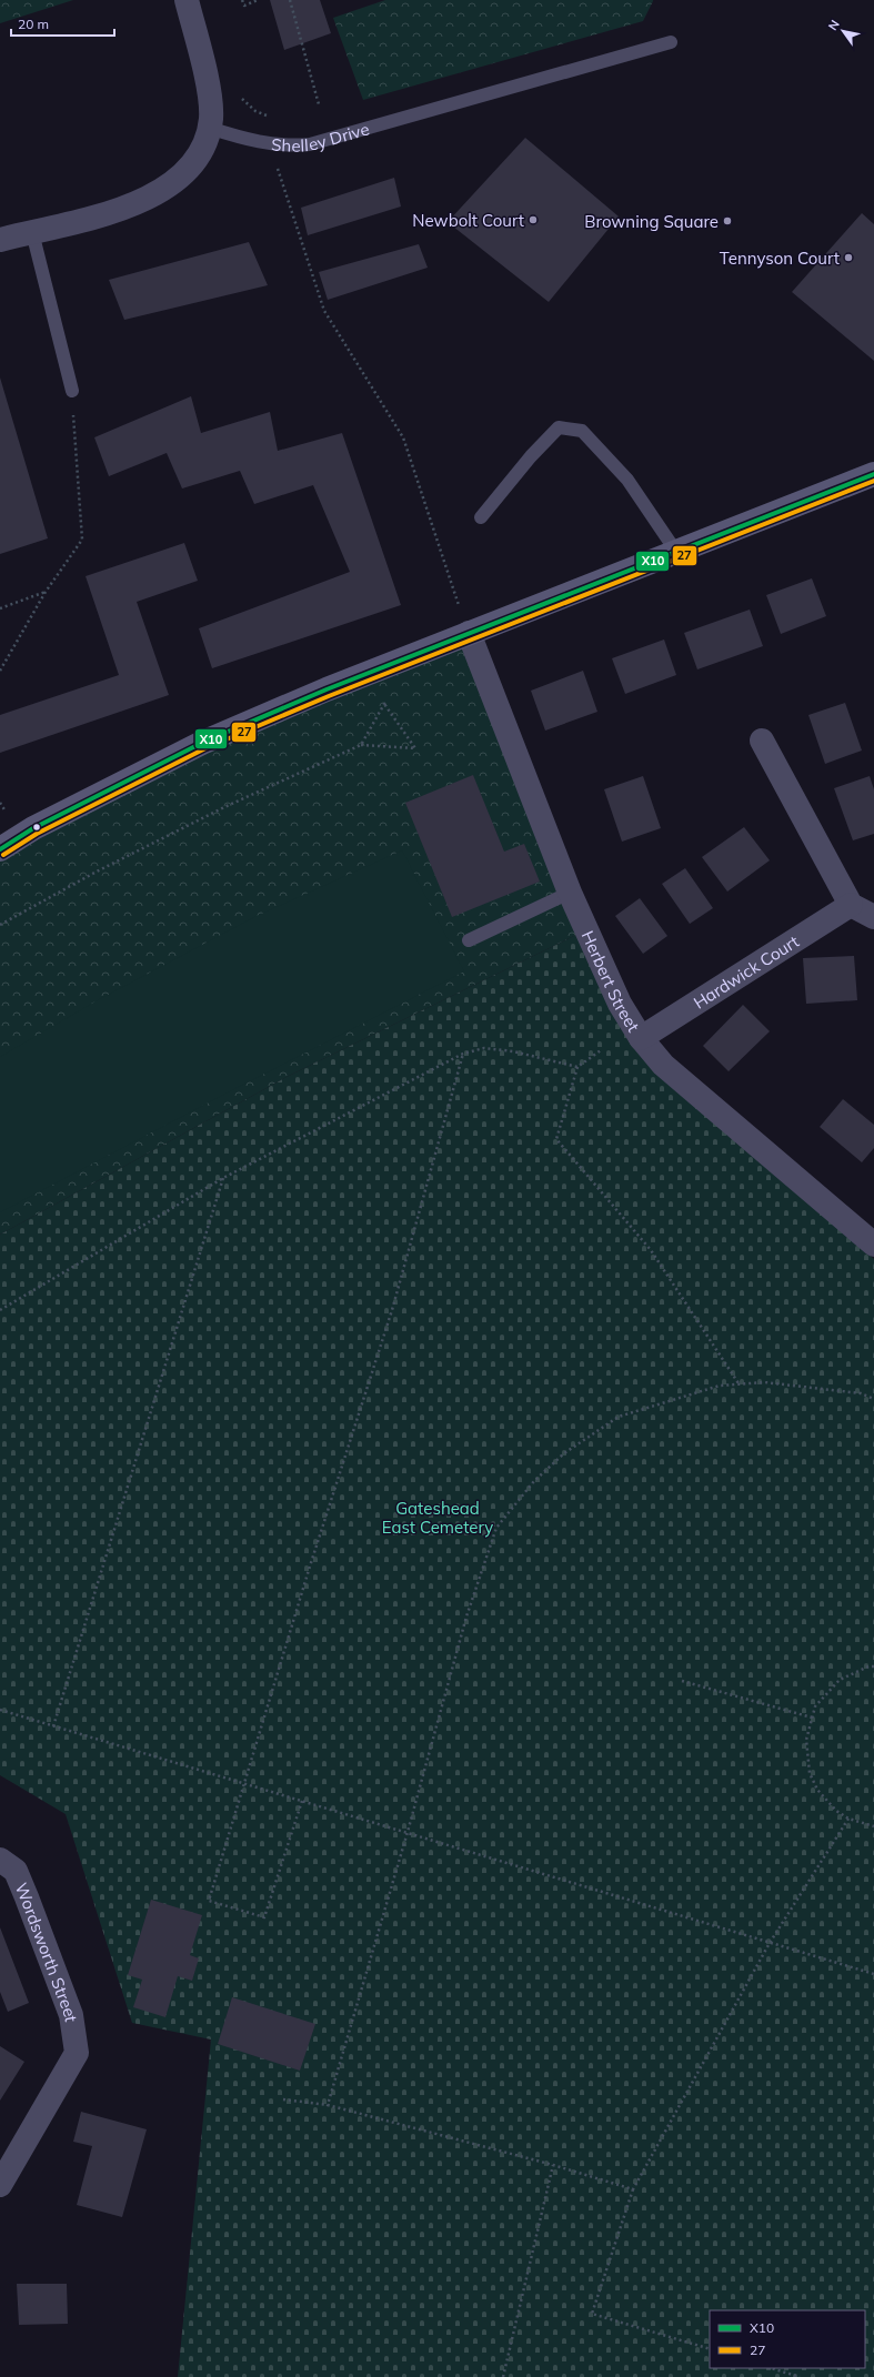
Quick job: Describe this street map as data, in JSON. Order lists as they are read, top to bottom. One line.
{"streets":{"street":["Hardwick Court","Herbert Street","Wordsworth Street"],"lane":["Shelley Drive"]},"crossings":[["Hardwick Court","Herbert Street"]],"parks":["Gateshead East Cemetery"],"places":["Newbolt Court","Browning Square","Tennyson Court"],"lines":["transit line X10","transit line 27"],"legend":["X10","27"],"scale_bar":"20 m","north":"top left"}
